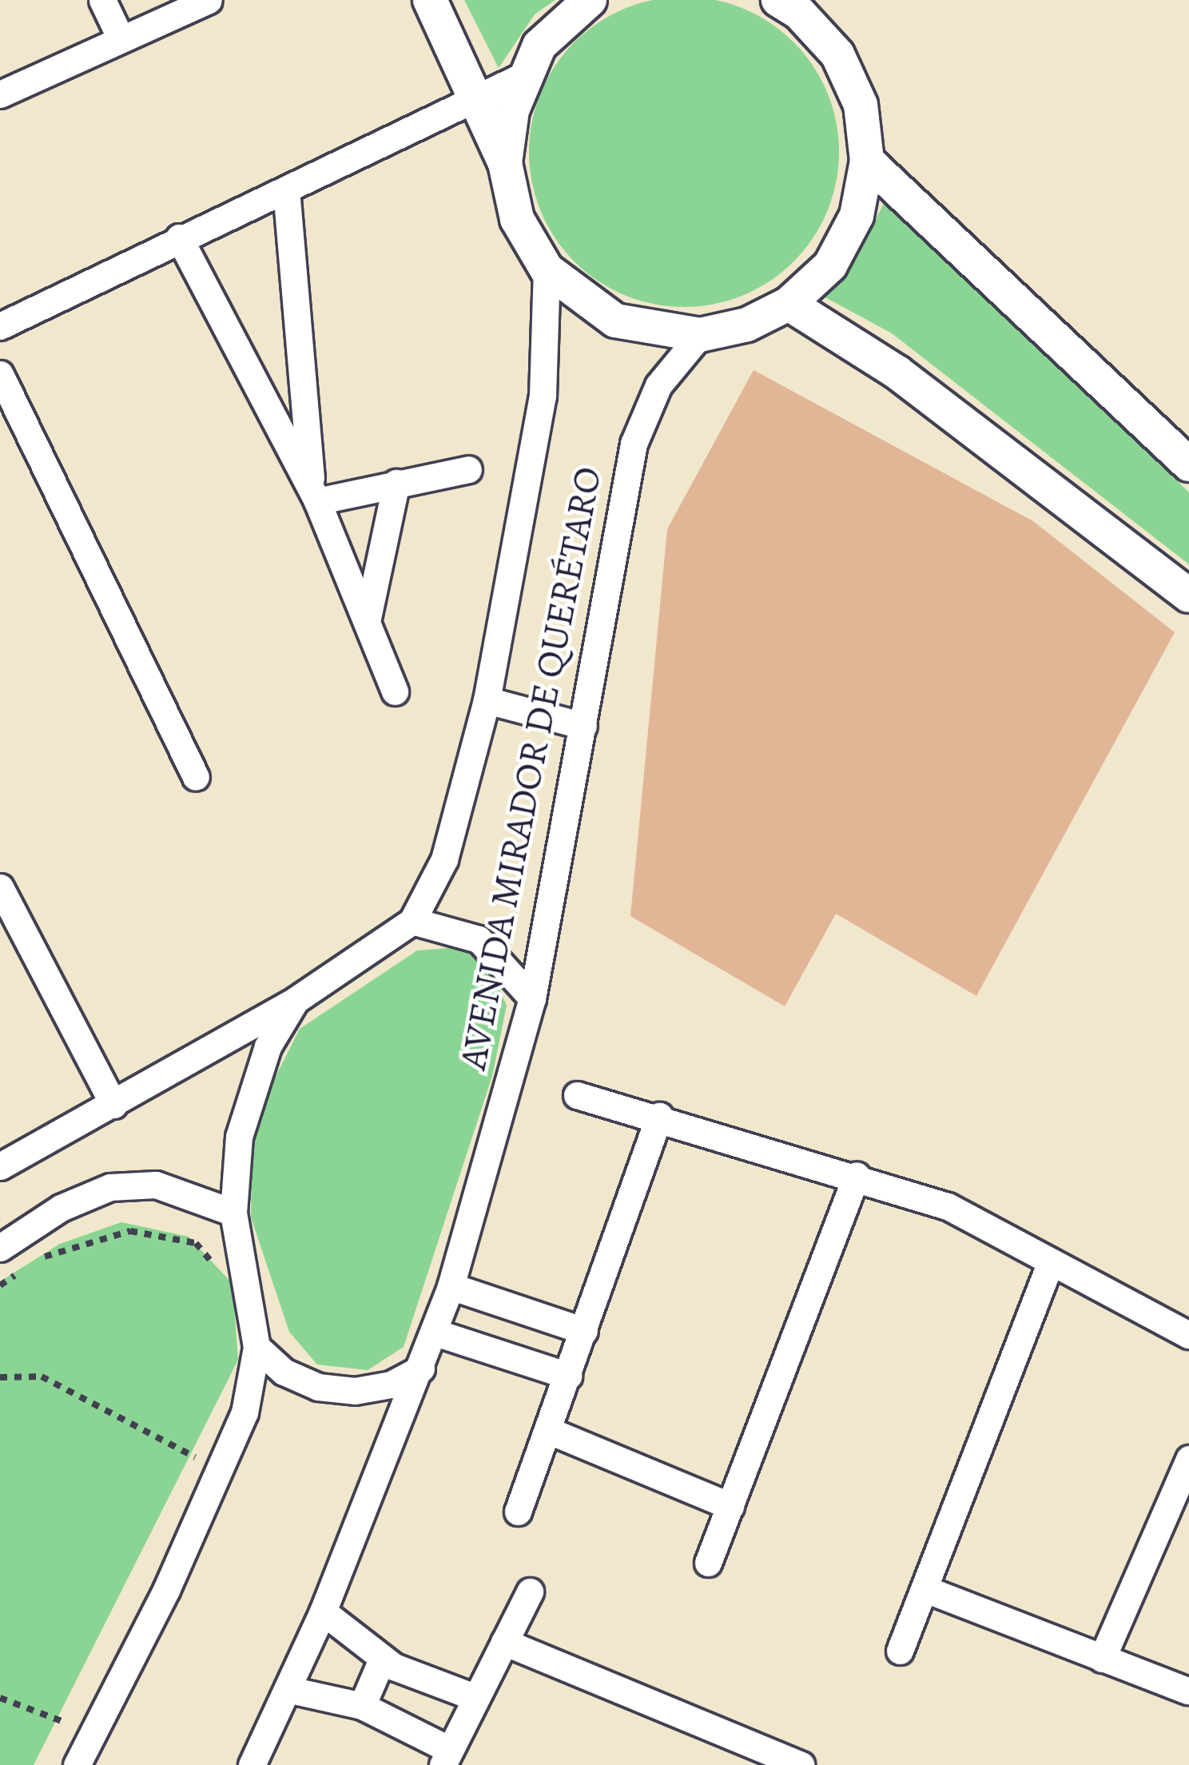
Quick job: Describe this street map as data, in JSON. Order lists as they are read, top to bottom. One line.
{"streets":{"street":["AVENIDA MIRADOR DE QUERÉTARO"]}}
